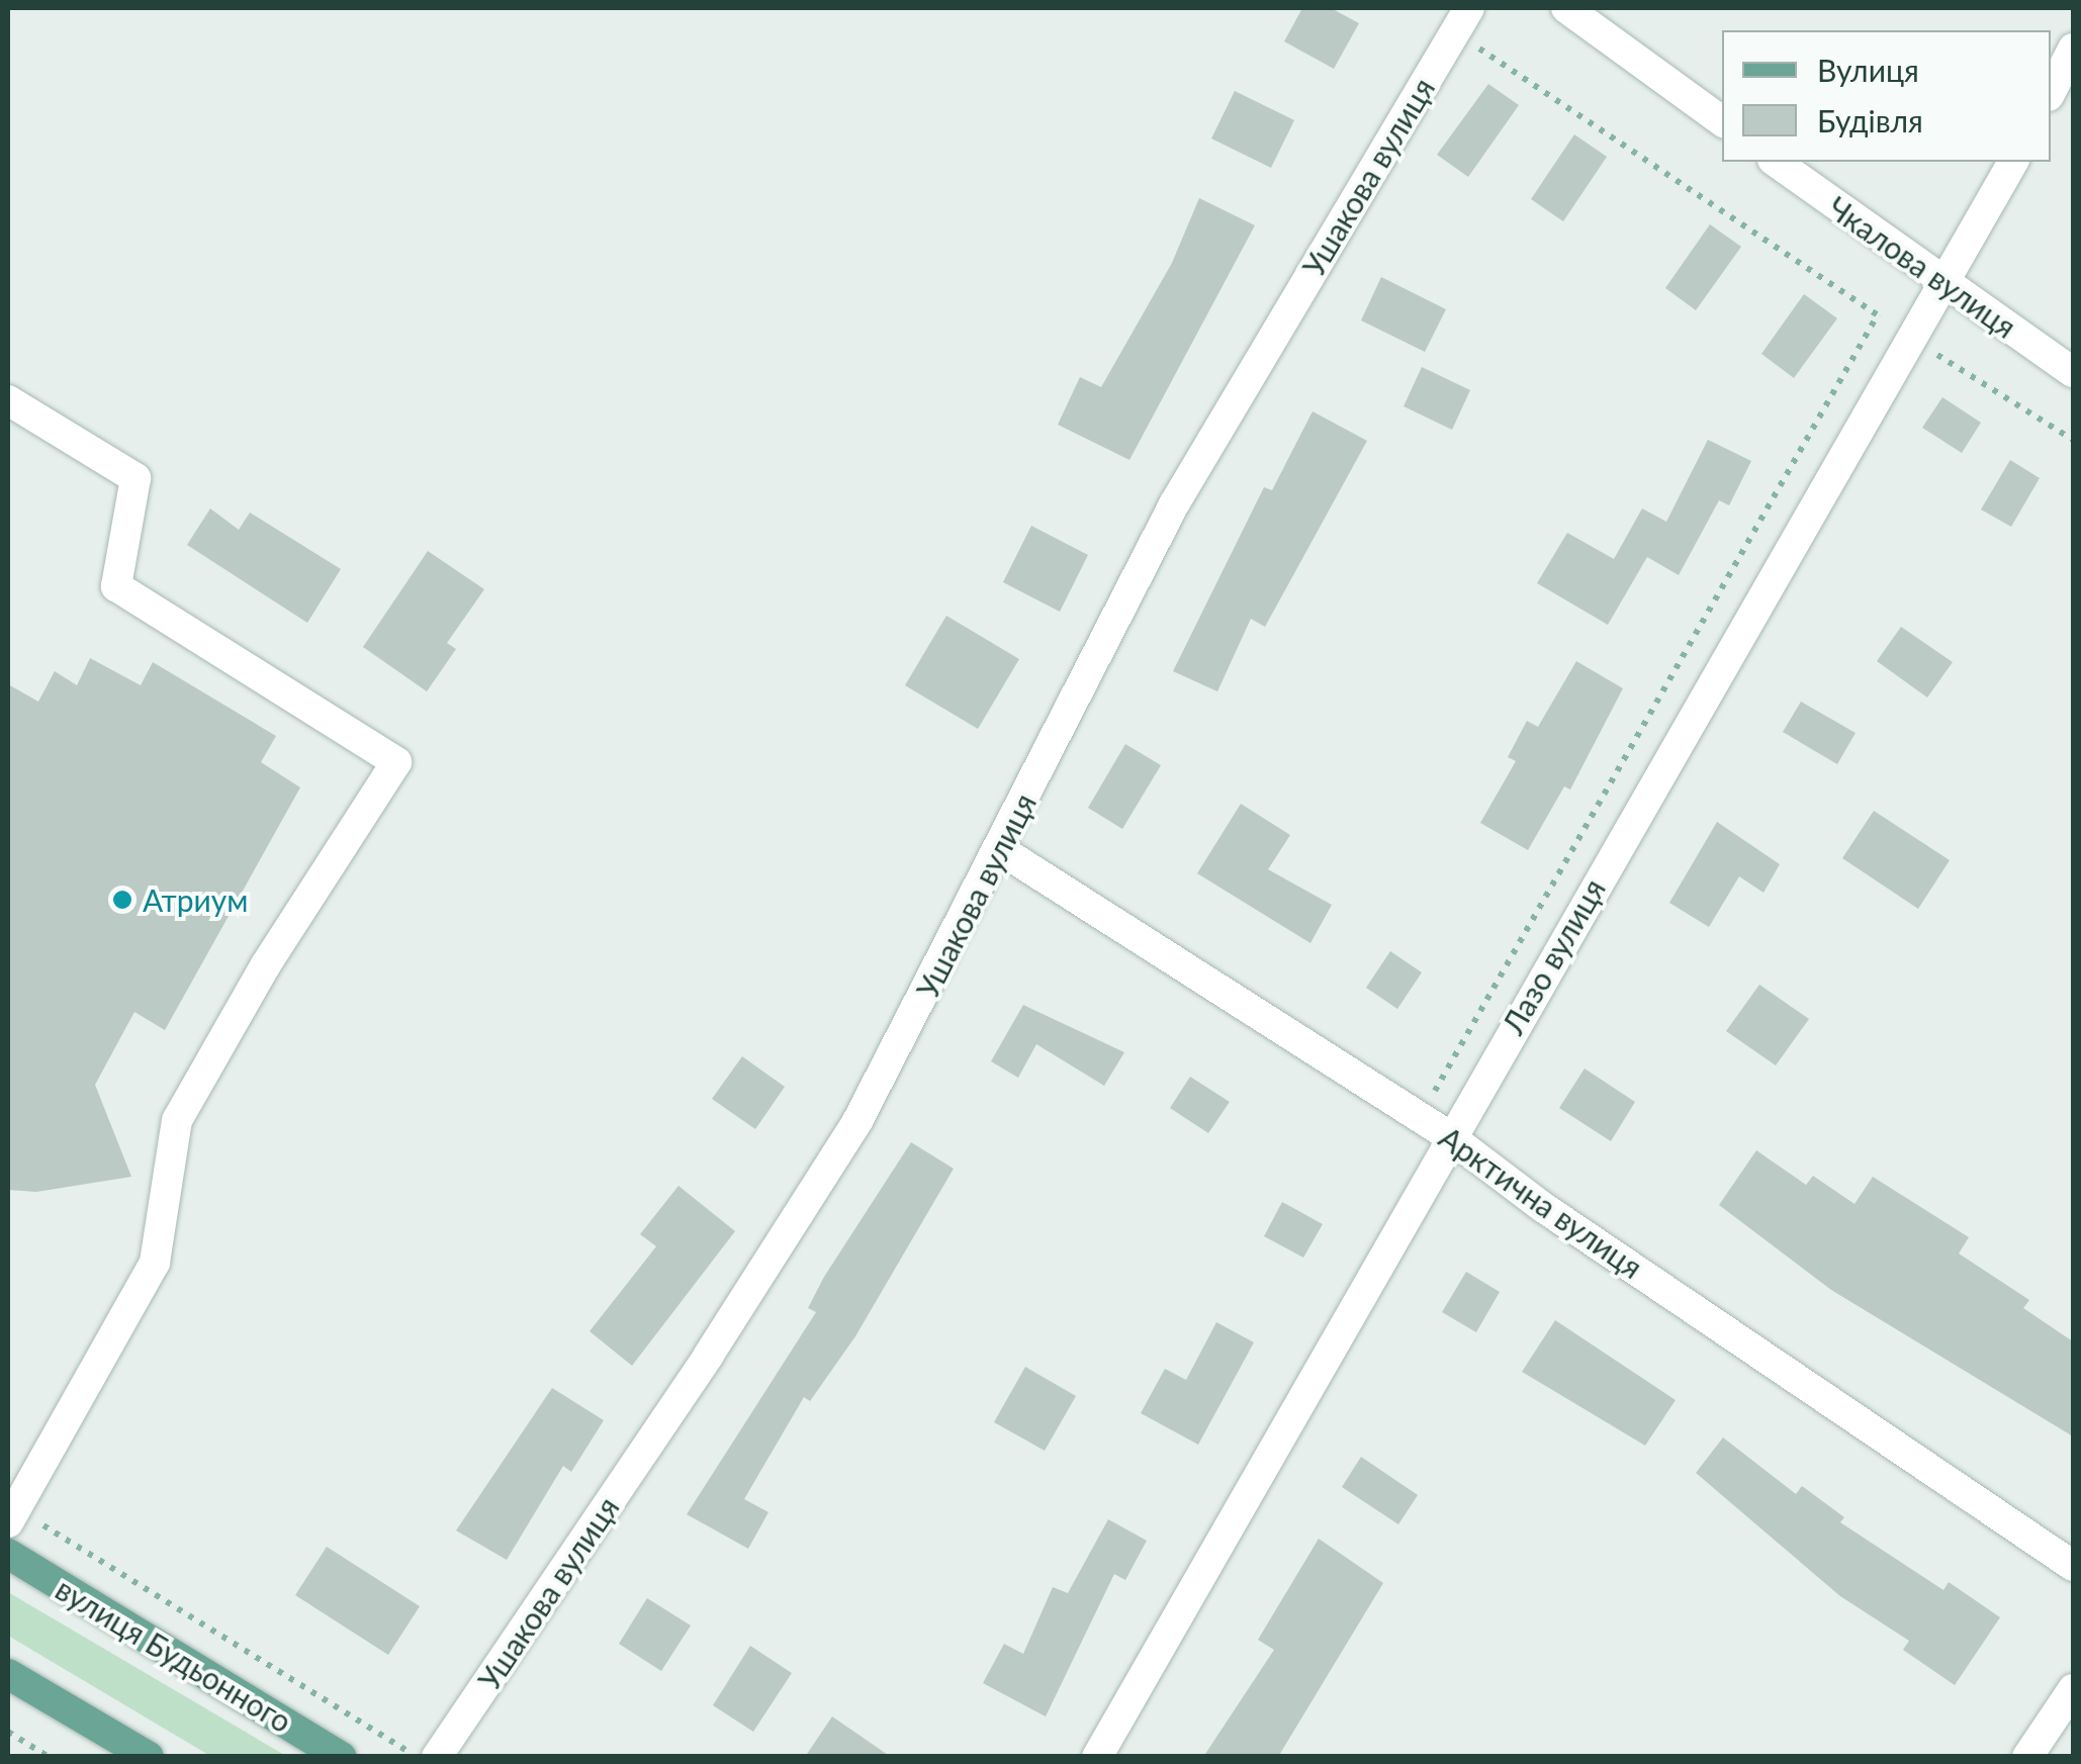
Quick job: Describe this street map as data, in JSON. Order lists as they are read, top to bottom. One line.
{"streets":{"main road":["вулиця Будьонного"],"street":["Ушакова вулиця","Чкалова вулиця","Лазо вулиця","Арктична вулиця"]},"crossings":[["Ушакова вулиця","Арктична вулиця"],["Чкалова вулиця","Лазо вулиця"],["Лазо вулиця","Арктична вулиця"]],"places":["Атриум"],"legend":["Вулиця","Будівля"]}
